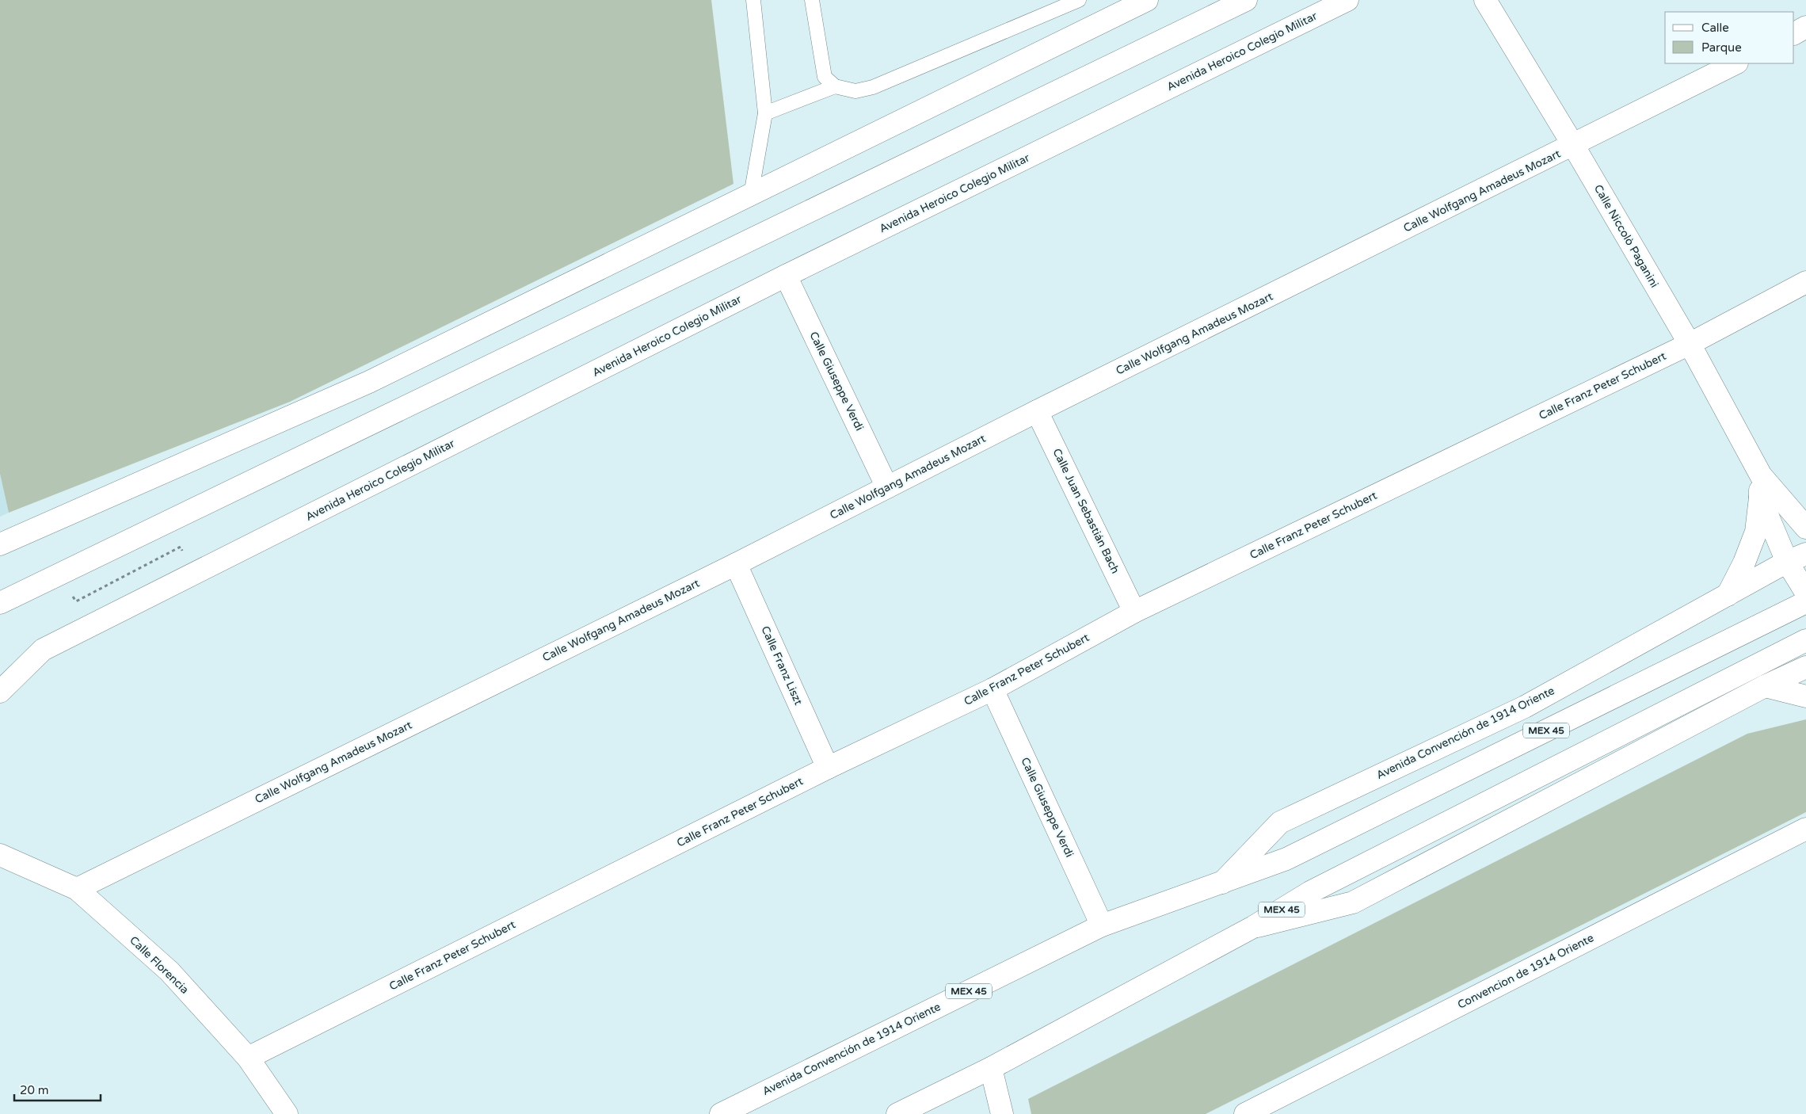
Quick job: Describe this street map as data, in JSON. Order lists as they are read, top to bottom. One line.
{"streets":{"street":["Avenida Heroico Colegio Militar","Calle Wolfgang Amadeus Mozart","Calle Niccolò Paganini","Calle Giuseppe Verdi","Calle Franz Peter Schubert","Calle Juan Sebastián Bach","Calle Franz Liszt","MEX 45","Avenida Convención de 1914 Oriente","Calle Florencia","Convencion de 1914 Oriente"]},"crossings":[["Avenida Heroico Colegio Militar","Calle Giuseppe Verdi"],["Calle Wolfgang Amadeus Mozart","Calle Niccolò Paganini"],["Calle Wolfgang Amadeus Mozart","Calle Giuseppe Verdi"],["Calle Wolfgang Amadeus Mozart","Calle Juan Sebastián Bach"],["Calle Wolfgang Amadeus Mozart","Calle Franz Liszt"],["Calle Wolfgang Amadeus Mozart","Calle Florencia"],["Calle Niccolò Paganini","Calle Franz Peter Schubert"],["Calle Giuseppe Verdi","Calle Franz Peter Schubert"],["Calle Giuseppe Verdi","Avenida Convención de 1914 Oriente"],["Calle Franz Peter Schubert","Calle Juan Sebastián Bach"],["Calle Franz Peter Schubert","Calle Franz Liszt"],["Calle Franz Peter Schubert","Calle Florencia"]],"legend":["Calle","Parque"],"scale_bar":"20 m"}
